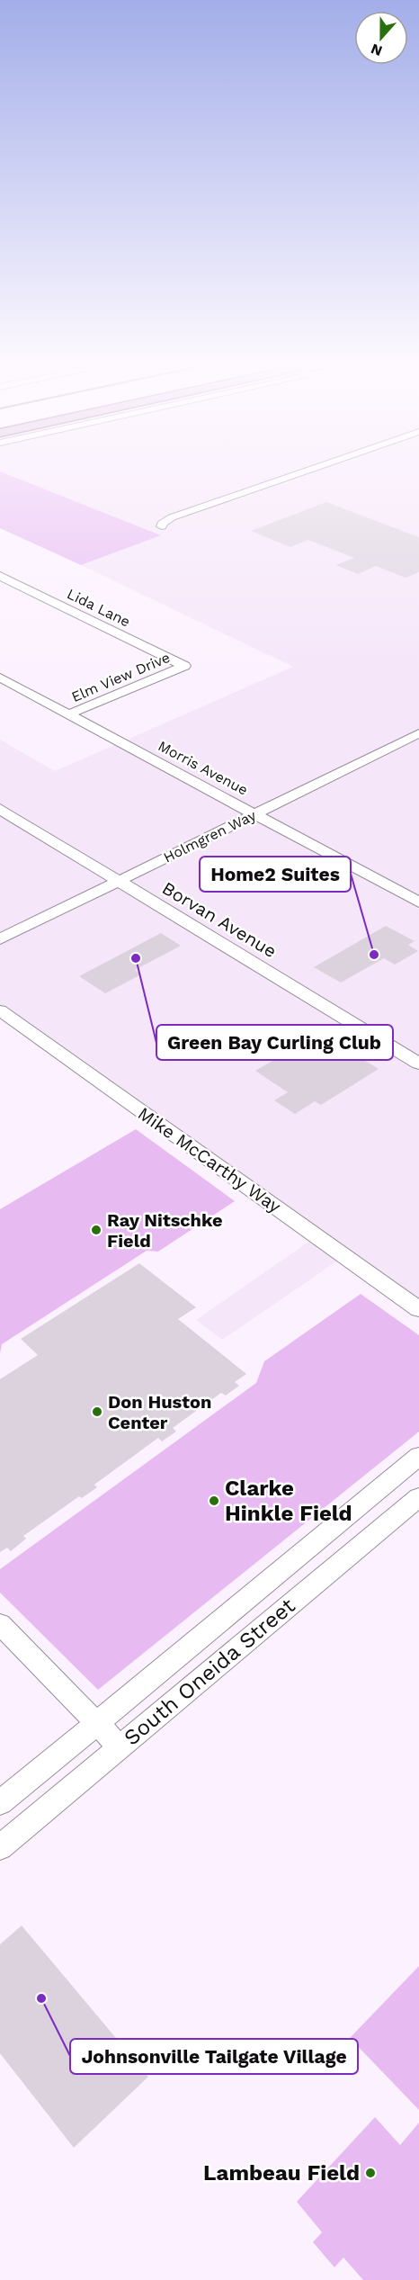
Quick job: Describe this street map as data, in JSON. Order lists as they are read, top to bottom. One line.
{"streets":{"street":["Lida Lane","Elm View Drive","Morris Avenue","Holmgren Way","Borvan Avenue","Mike McCarthy Way","South Oneida Street"]},"crossings":[["Lida Lane","Elm View Drive"],["Elm View Drive","Morris Avenue"],["Morris Avenue","Holmgren Way"],["Holmgren Way","Borvan Avenue"]],"places":["Home2 Suites","Green Bay Curling Club","Ray Nitschke Field","Don Huston Center","Clarke Hinkle Field","Johnsonville Tailgate Village","Lambeau Field"],"north":"bottom"}
